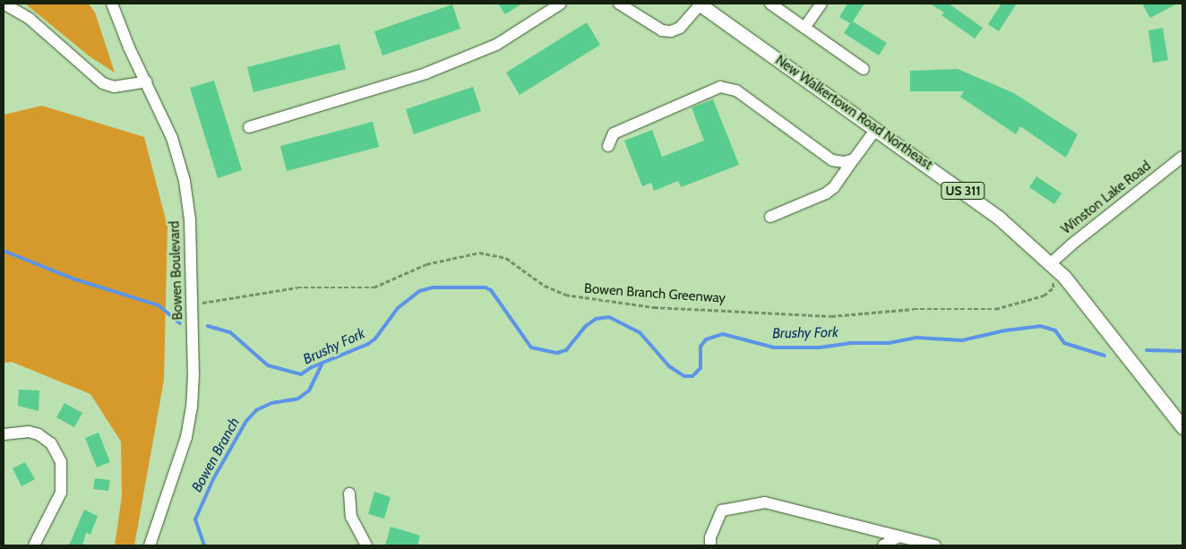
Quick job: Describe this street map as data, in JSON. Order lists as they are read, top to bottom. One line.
{"streets":{"main road":["New Walkertown Road Northeast","US 311"],"street":["Winston Lake Road","Bowen Boulevard"],"path":["Bowen Branch Greenway"]},"crossings":[["New Walkertown Road Northeast","Winston Lake Road"],["New Walkertown Road Northeast","Bowen Branch Greenway"],["Winston Lake Road","Bowen Branch Greenway"],["Bowen Boulevard","Bowen Branch Greenway"]],"water":["Brushy Fork","Bowen Branch"]}
